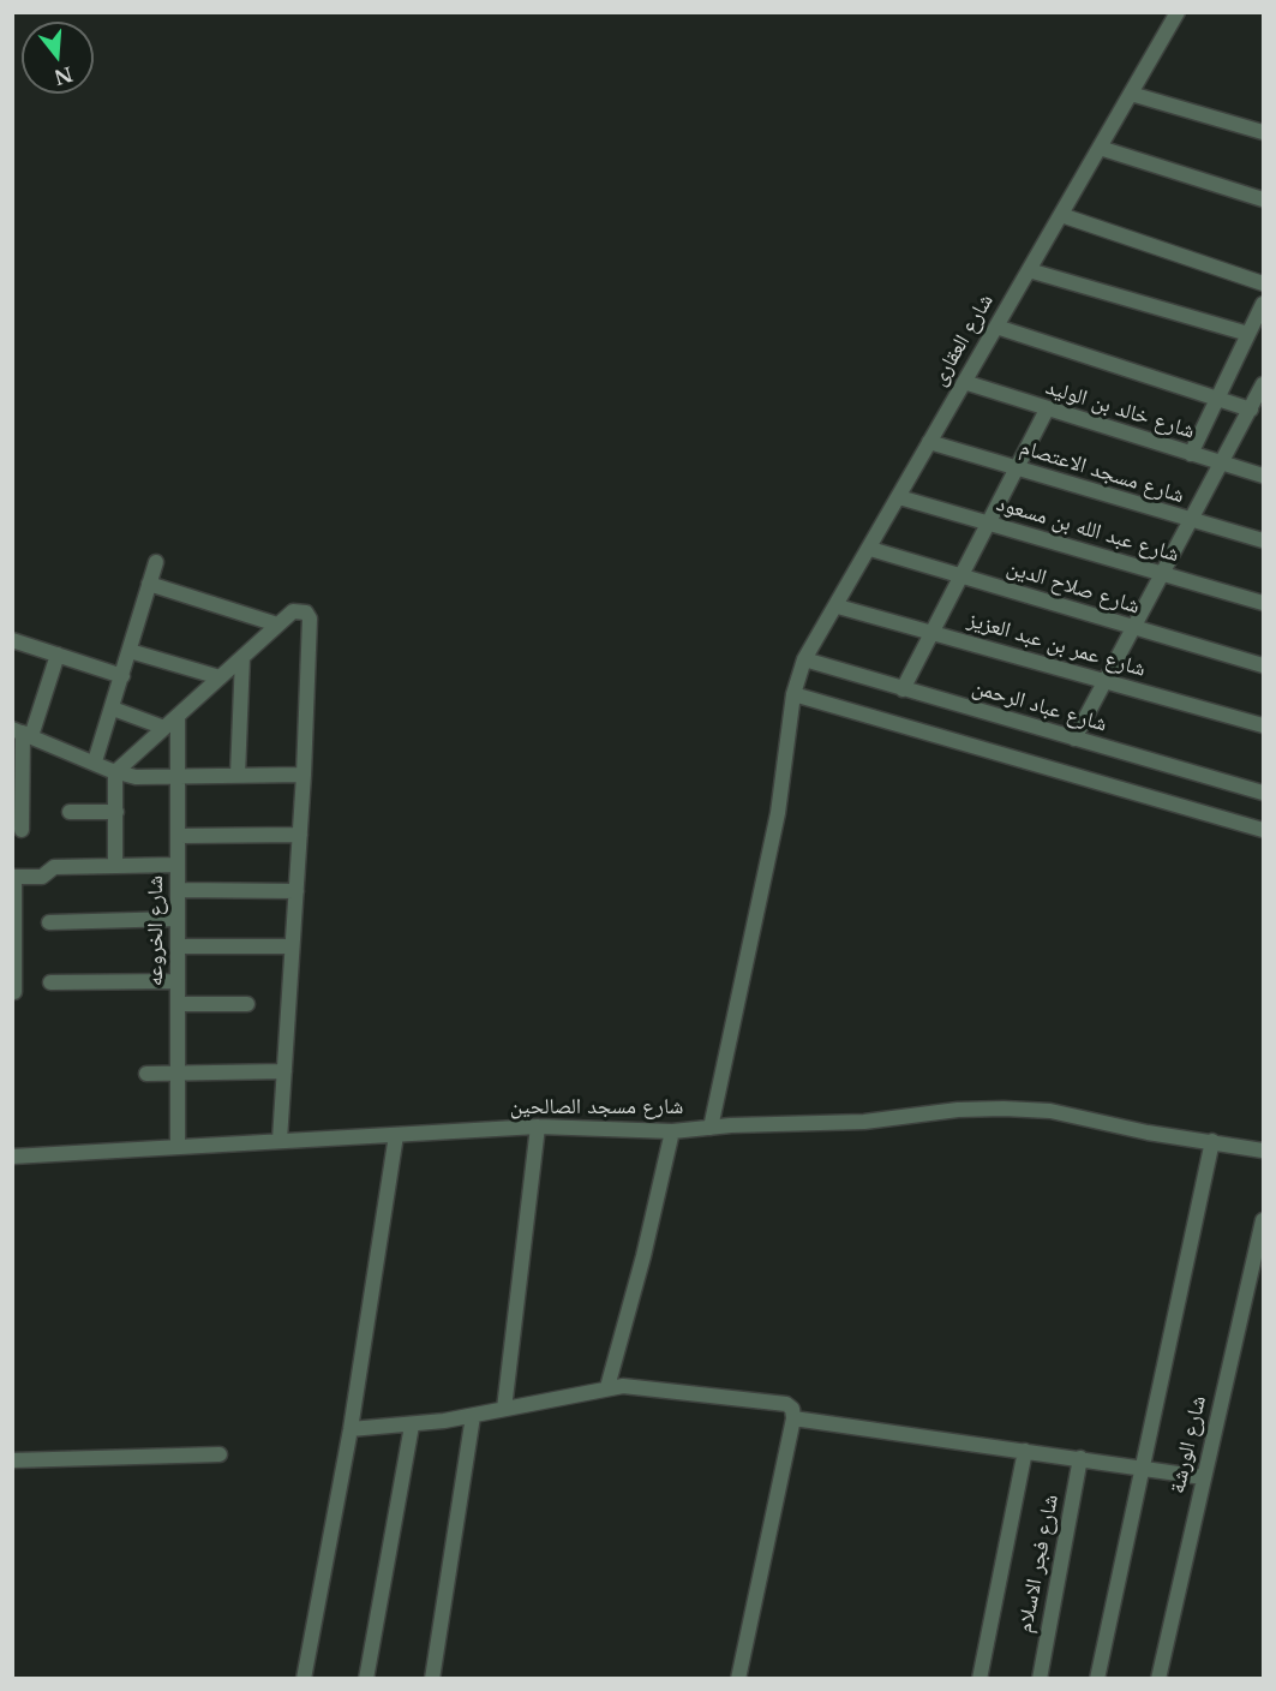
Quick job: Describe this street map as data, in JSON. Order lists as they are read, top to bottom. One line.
{"streets":{"street":["شارع العقارى","شارع خالد بن الوليد","شارع مسجد الاعتصام","شارع عبد الله بن مسعود","شارع صلاح الدين","شارع عمر بن عبد العزيز","شارع عباد الرحمن","شارع الخروعه","شارع مسجد الصالحين","شارع الورشة","شارع فجر الاسلام"]},"crossings":[["شارع العقارى","شارع خالد بن الوليد"],["شارع العقارى","شارع مسجد الاعتصام"],["شارع العقارى","شارع عبد الله بن مسعود"],["شارع العقارى","شارع صلاح الدين"],["شارع العقارى","شارع عمر بن عبد العزيز"],["شارع العقارى","شارع عباد الرحمن"],["شارع العقارى","شارع مسجد الصالحين"],["شارع الخروعه","شارع مسجد الصالحين"]],"north":"bottom"}
